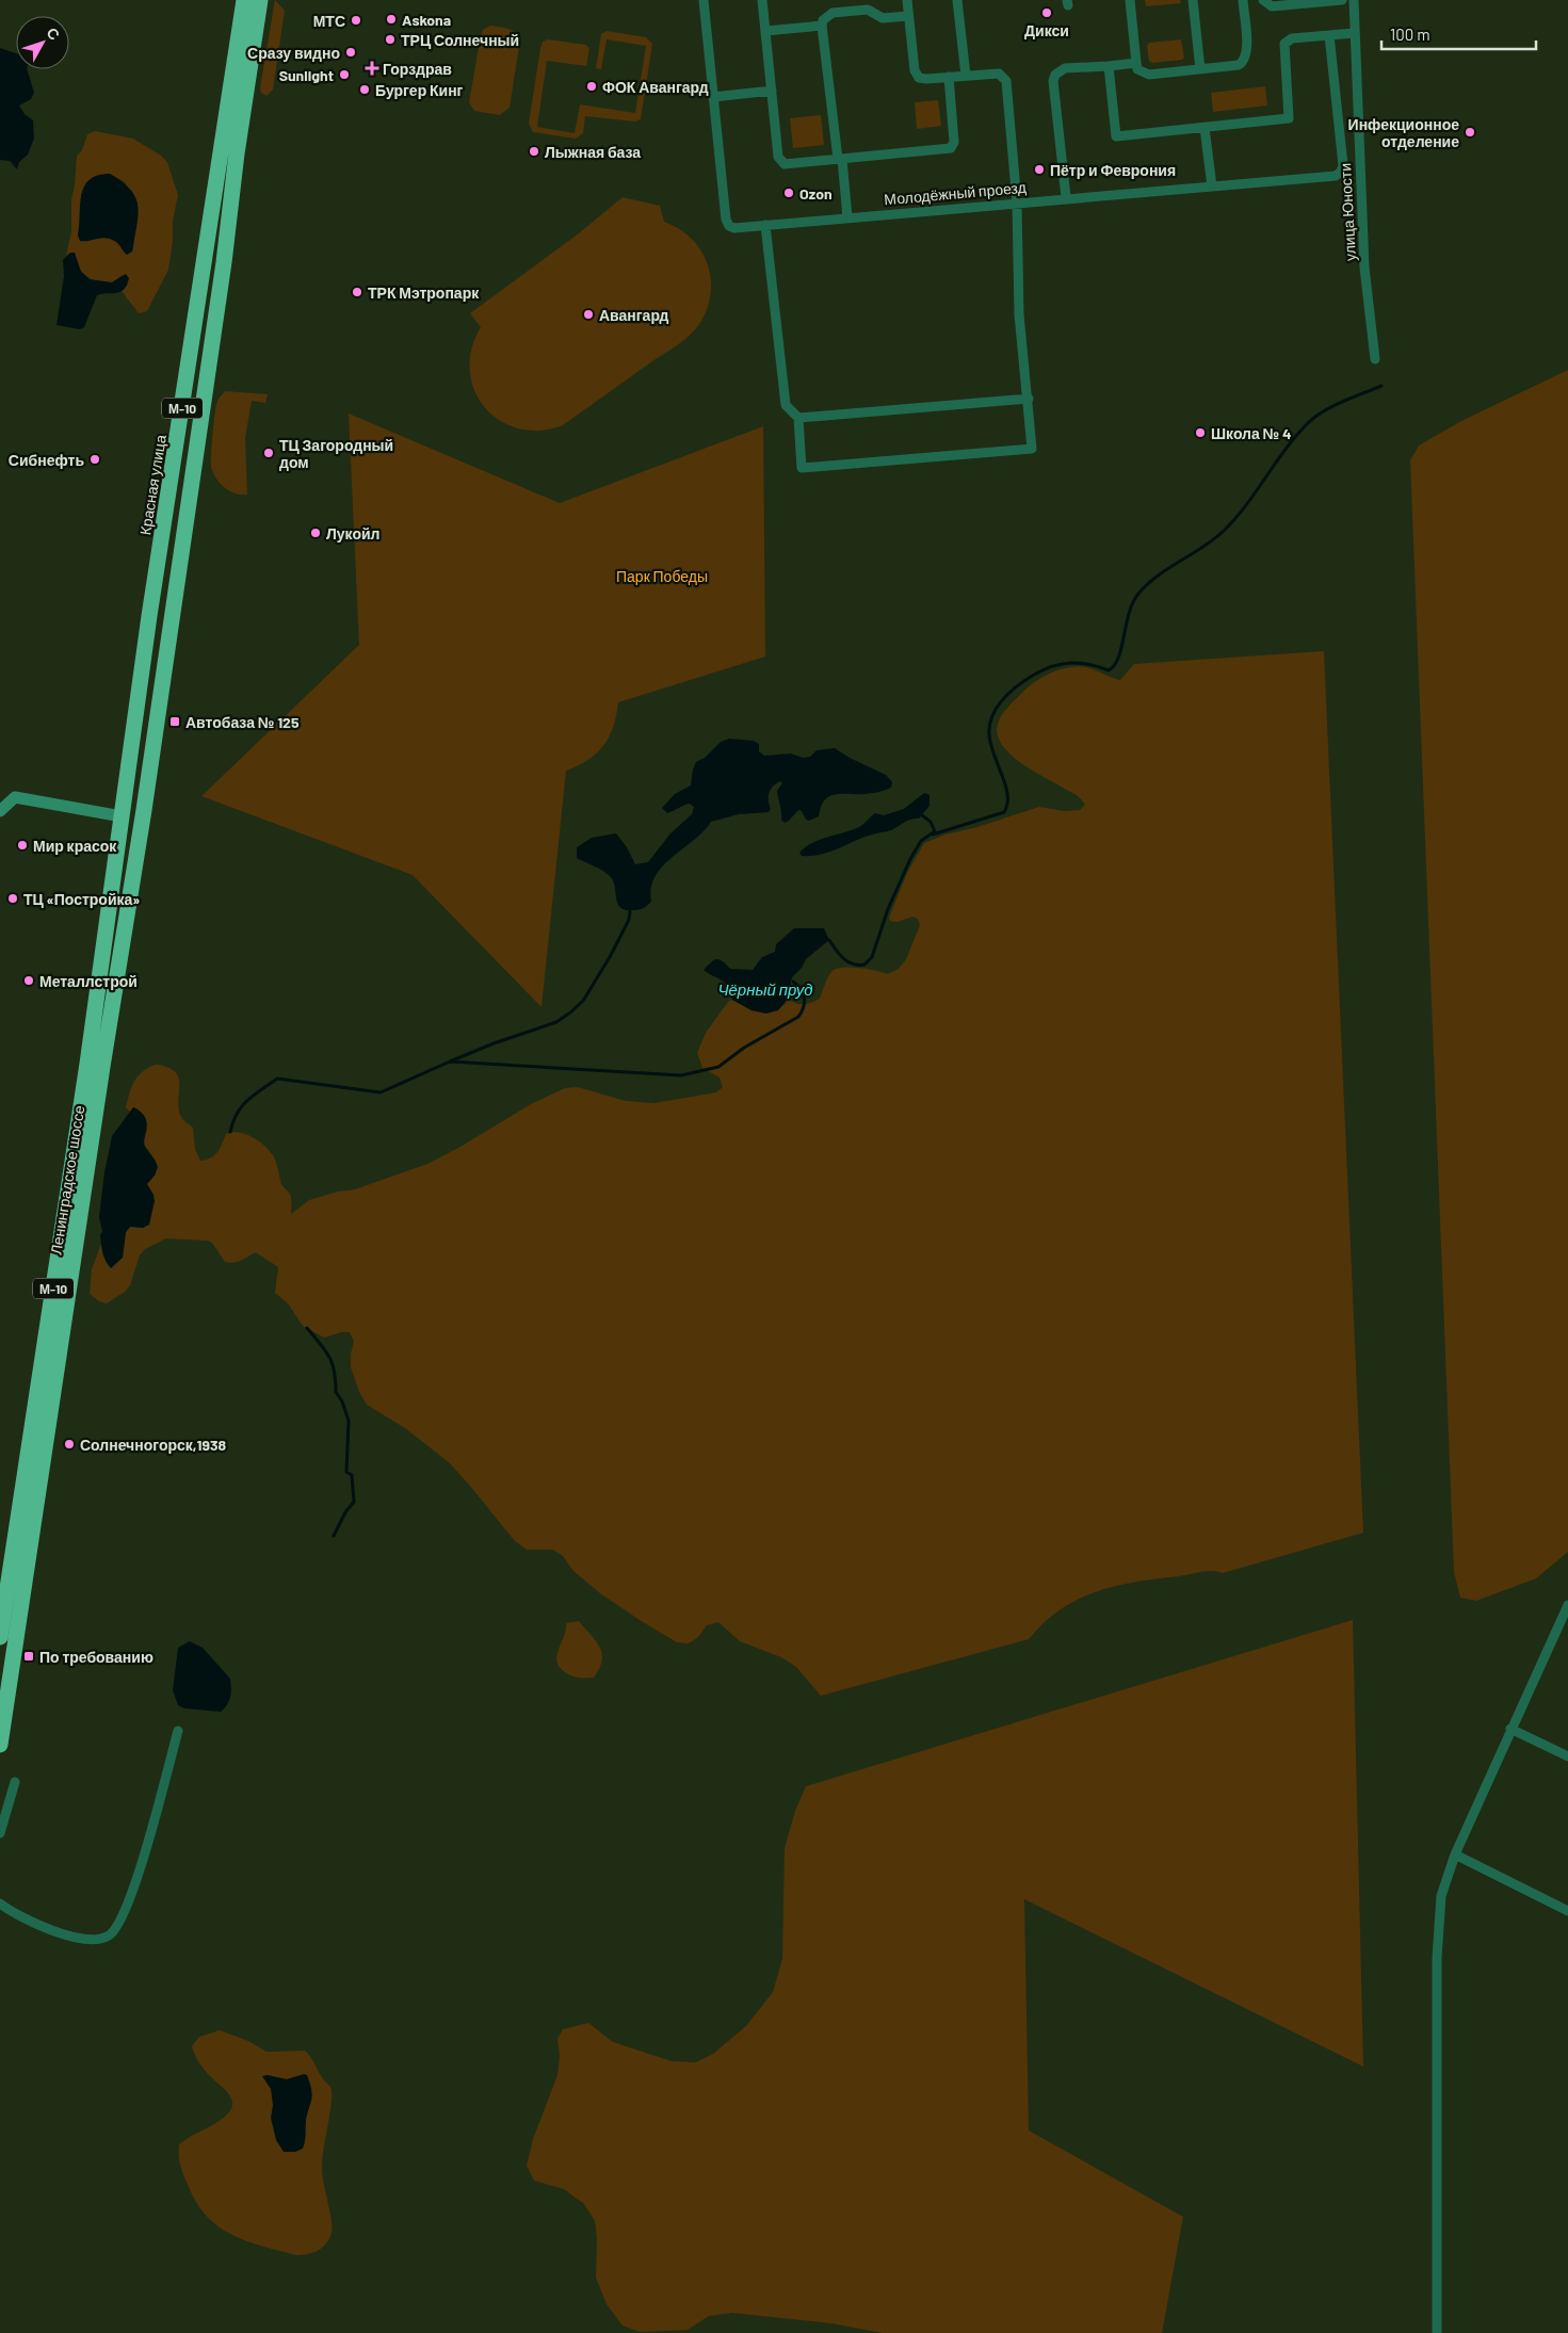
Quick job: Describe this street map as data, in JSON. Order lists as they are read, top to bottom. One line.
{"streets":{"highway":["М-10","Красная улица","Ленинградское шоссе"],"street":["Молодёжный проезд","улица Юности"]},"crossings":[["Красная улица","Ленинградское шоссе"]],"water":["Чёрный пруд"],"parks":["Парк Победы"],"places":{"other":["Дикси","Askona","МТС","ТРЦ Солнечный","Сразу видно","Sunlight","ФОК Авангард","Бургер Кинг","Инфекционное отделение","Лыжная база","Пётр и Феврония","Ozon","ТРК Мэтропарк","Авангард","Школа № 4","ТЦ Загородный дом","Сибнефть","Лукойл","Мир красок","ТЦ «Постройка»","Металлстрой","Солнечногорск,1938"],"health":["Горздрав"],"transit":["Автобаза № 125","По требованию"]},"scale_bar":"100 m","north":"top right"}
